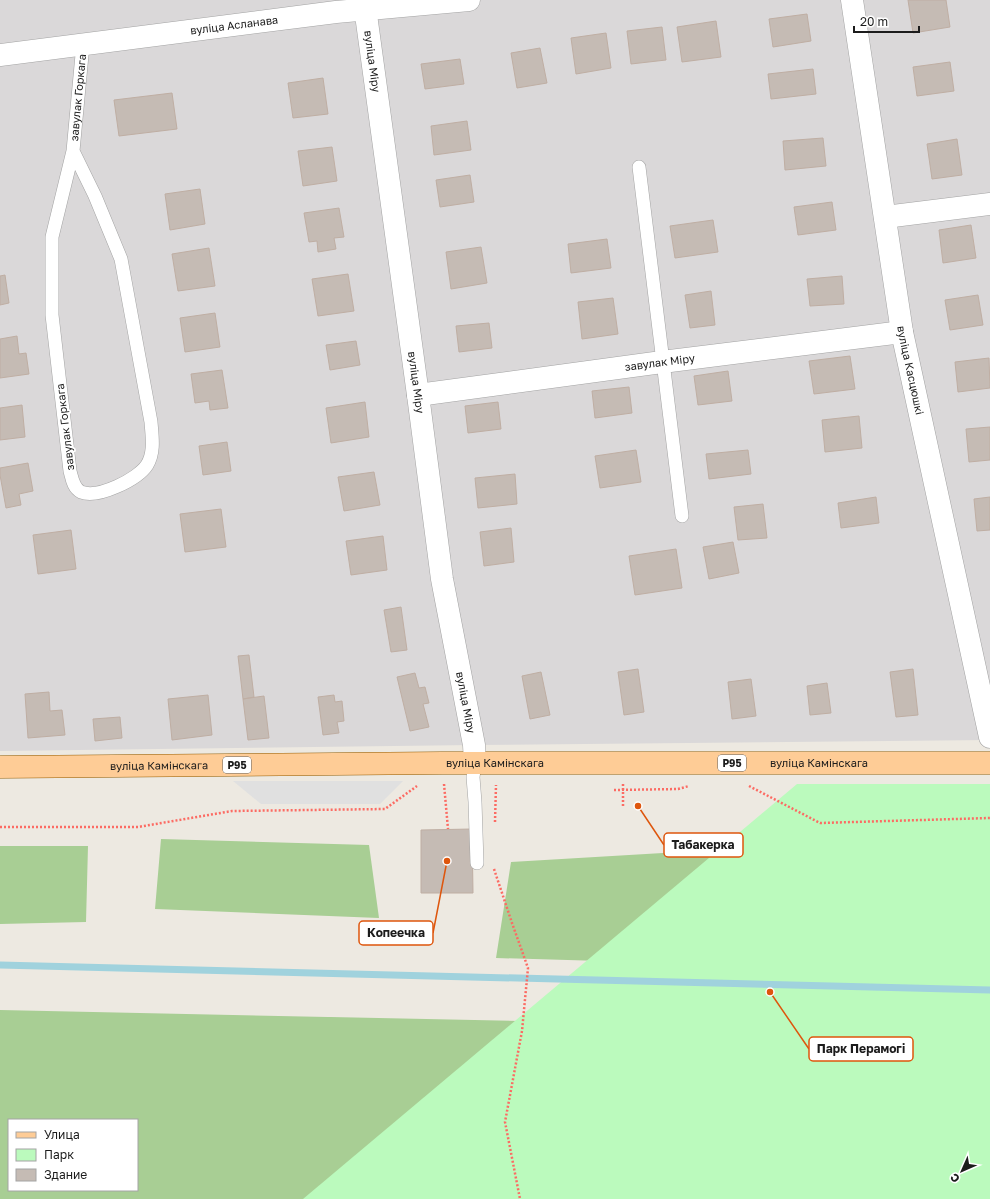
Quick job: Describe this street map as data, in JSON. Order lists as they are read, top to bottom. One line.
{"streets":{"main road":["вуліца Камінскага","Р95"],"street":["вуліца Асланава","вуліца Міру","завулак Міру","вуліца Касцюшкі"],"lane":["завулак Горкага"]},"crossings":[["вуліца Асланава","вуліца Міру"],["вуліца Асланава","завулак Горкага"],["вуліца Міру","завулак Міру"],["вуліца Міру","вуліца Камінскага"],["завулак Міру","вуліца Касцюшкі"]],"places":["Табакерка","Копеечка","Парк Перамогі"],"legend":["Улица","Парк","Здание"],"scale_bar":"20 m","north":"bottom left"}
